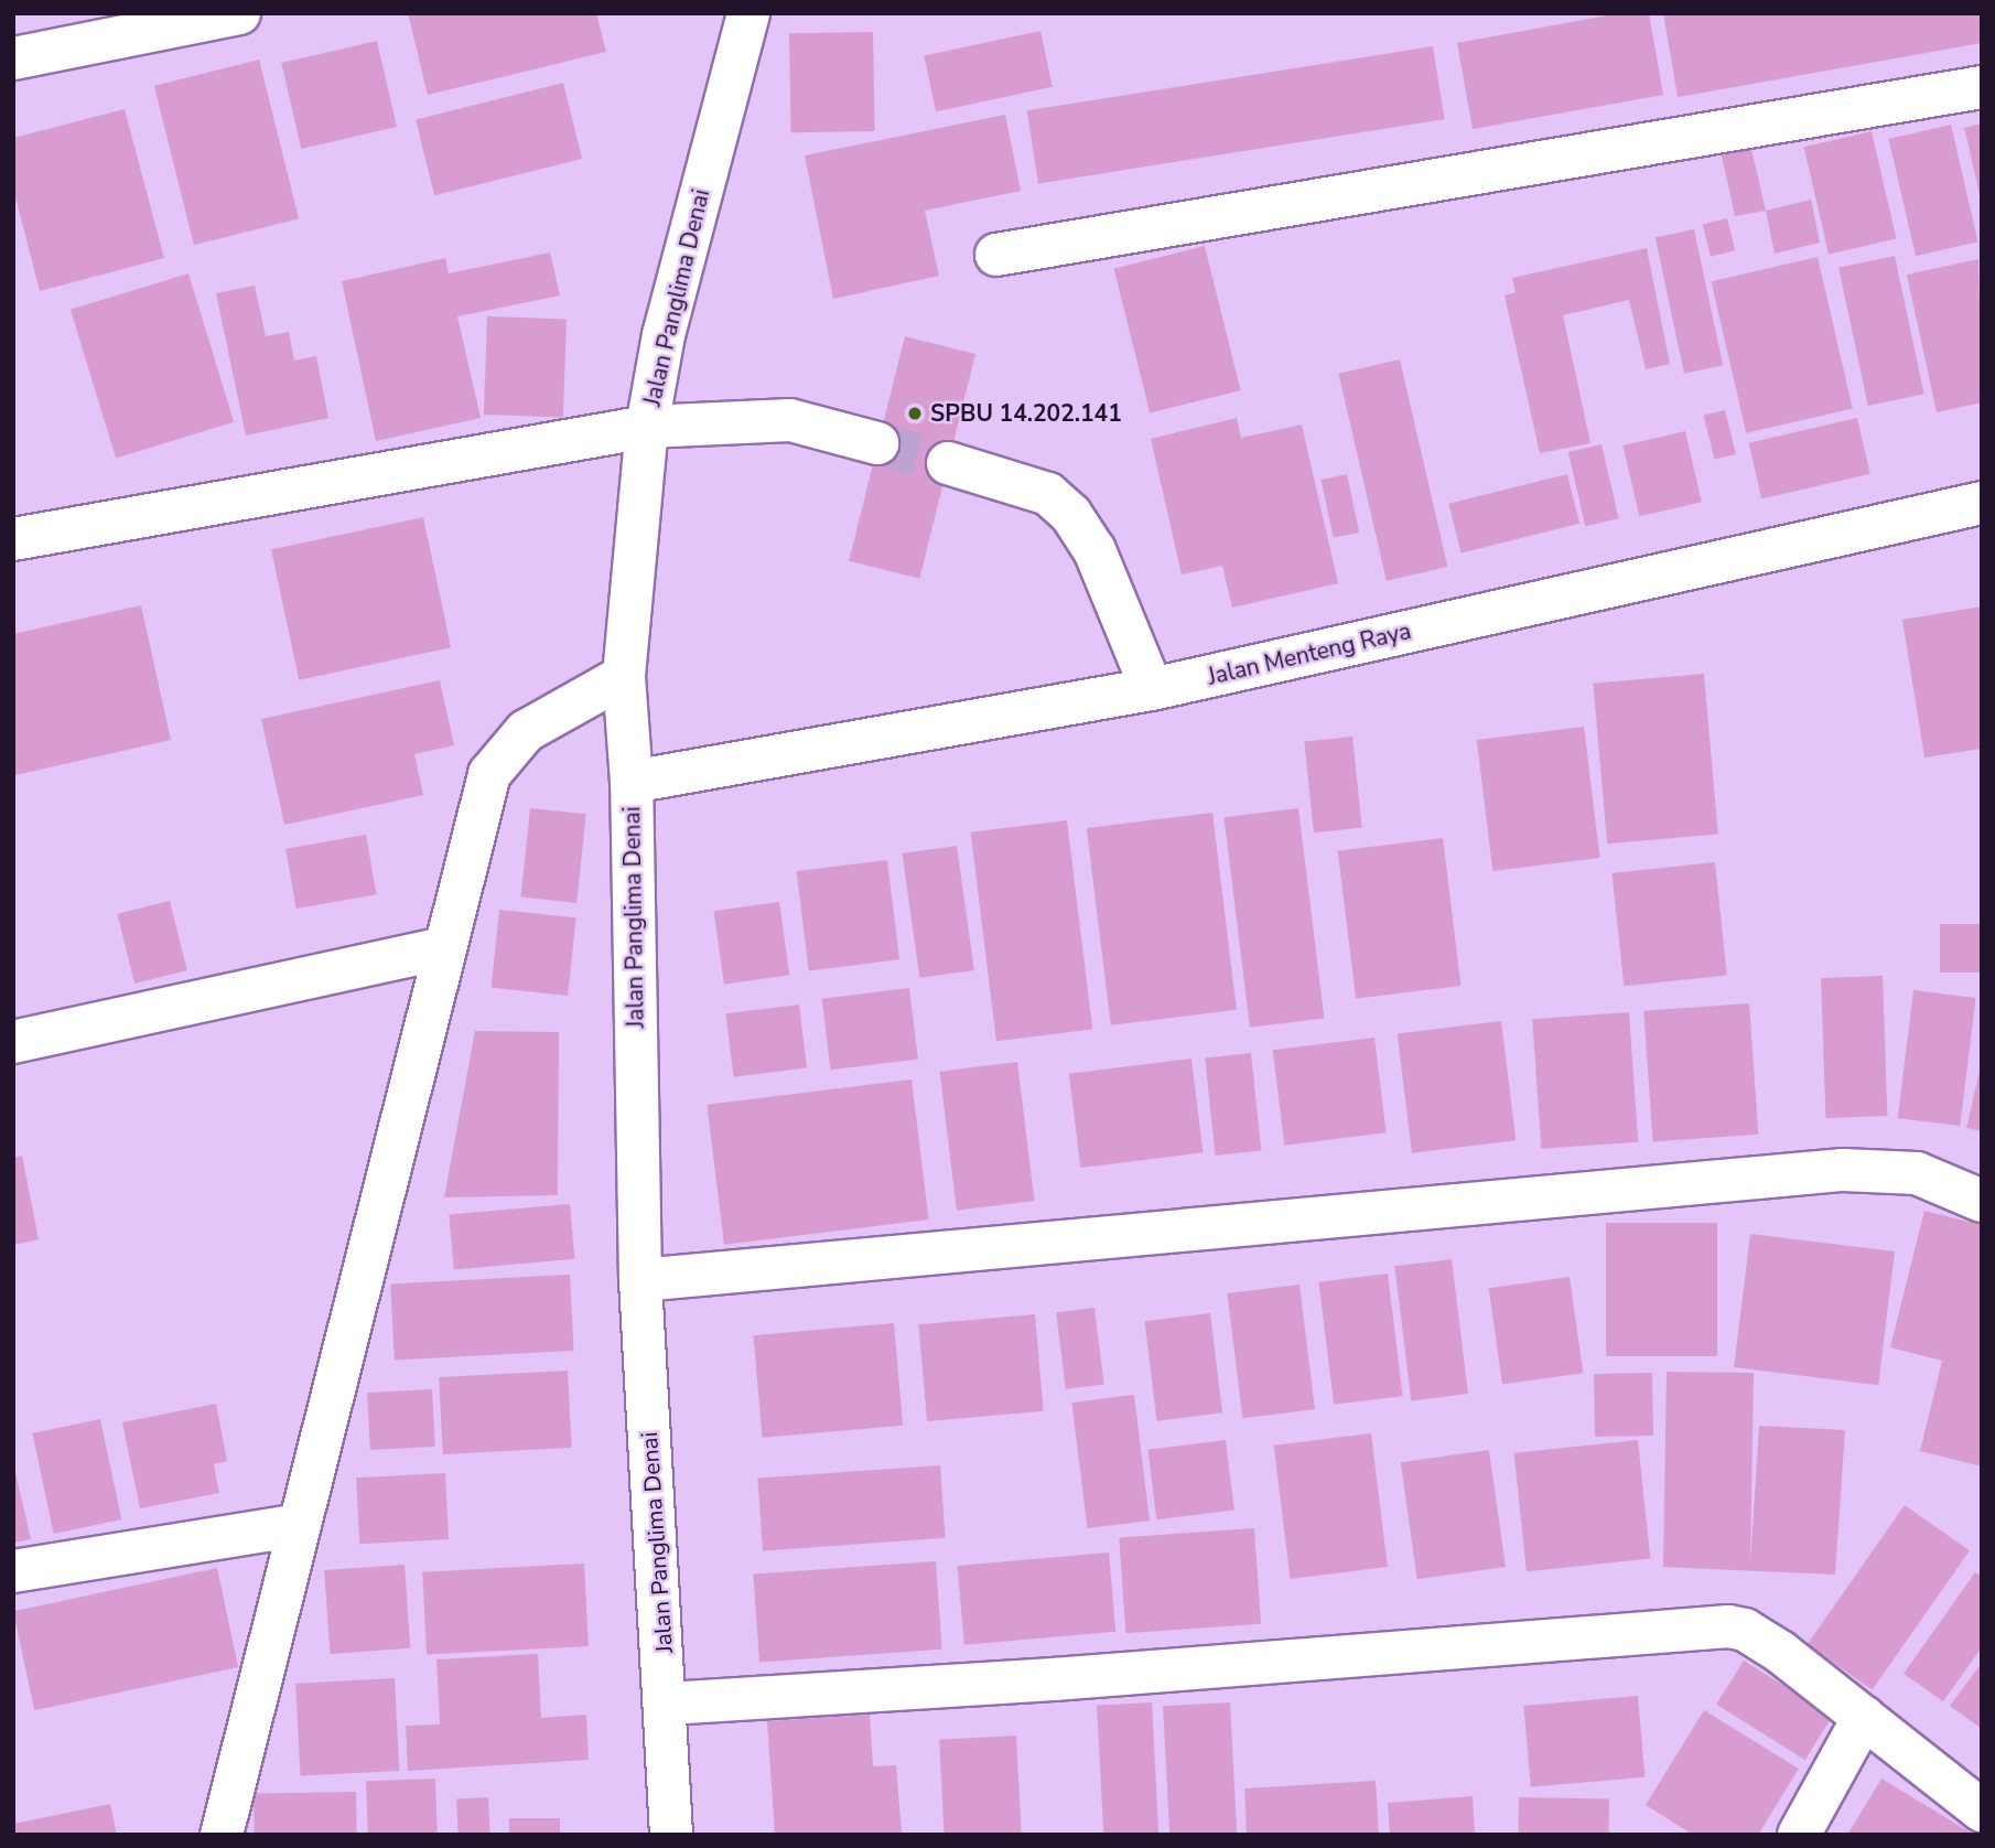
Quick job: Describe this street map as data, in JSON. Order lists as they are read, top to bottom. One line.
{"streets":{"street":["Jalan Panglima Denai","Jalan Menteng Raya"]},"crossings":[["Jalan Panglima Denai","Jalan Menteng Raya"]],"places":["SPBU 14.202.141"]}
